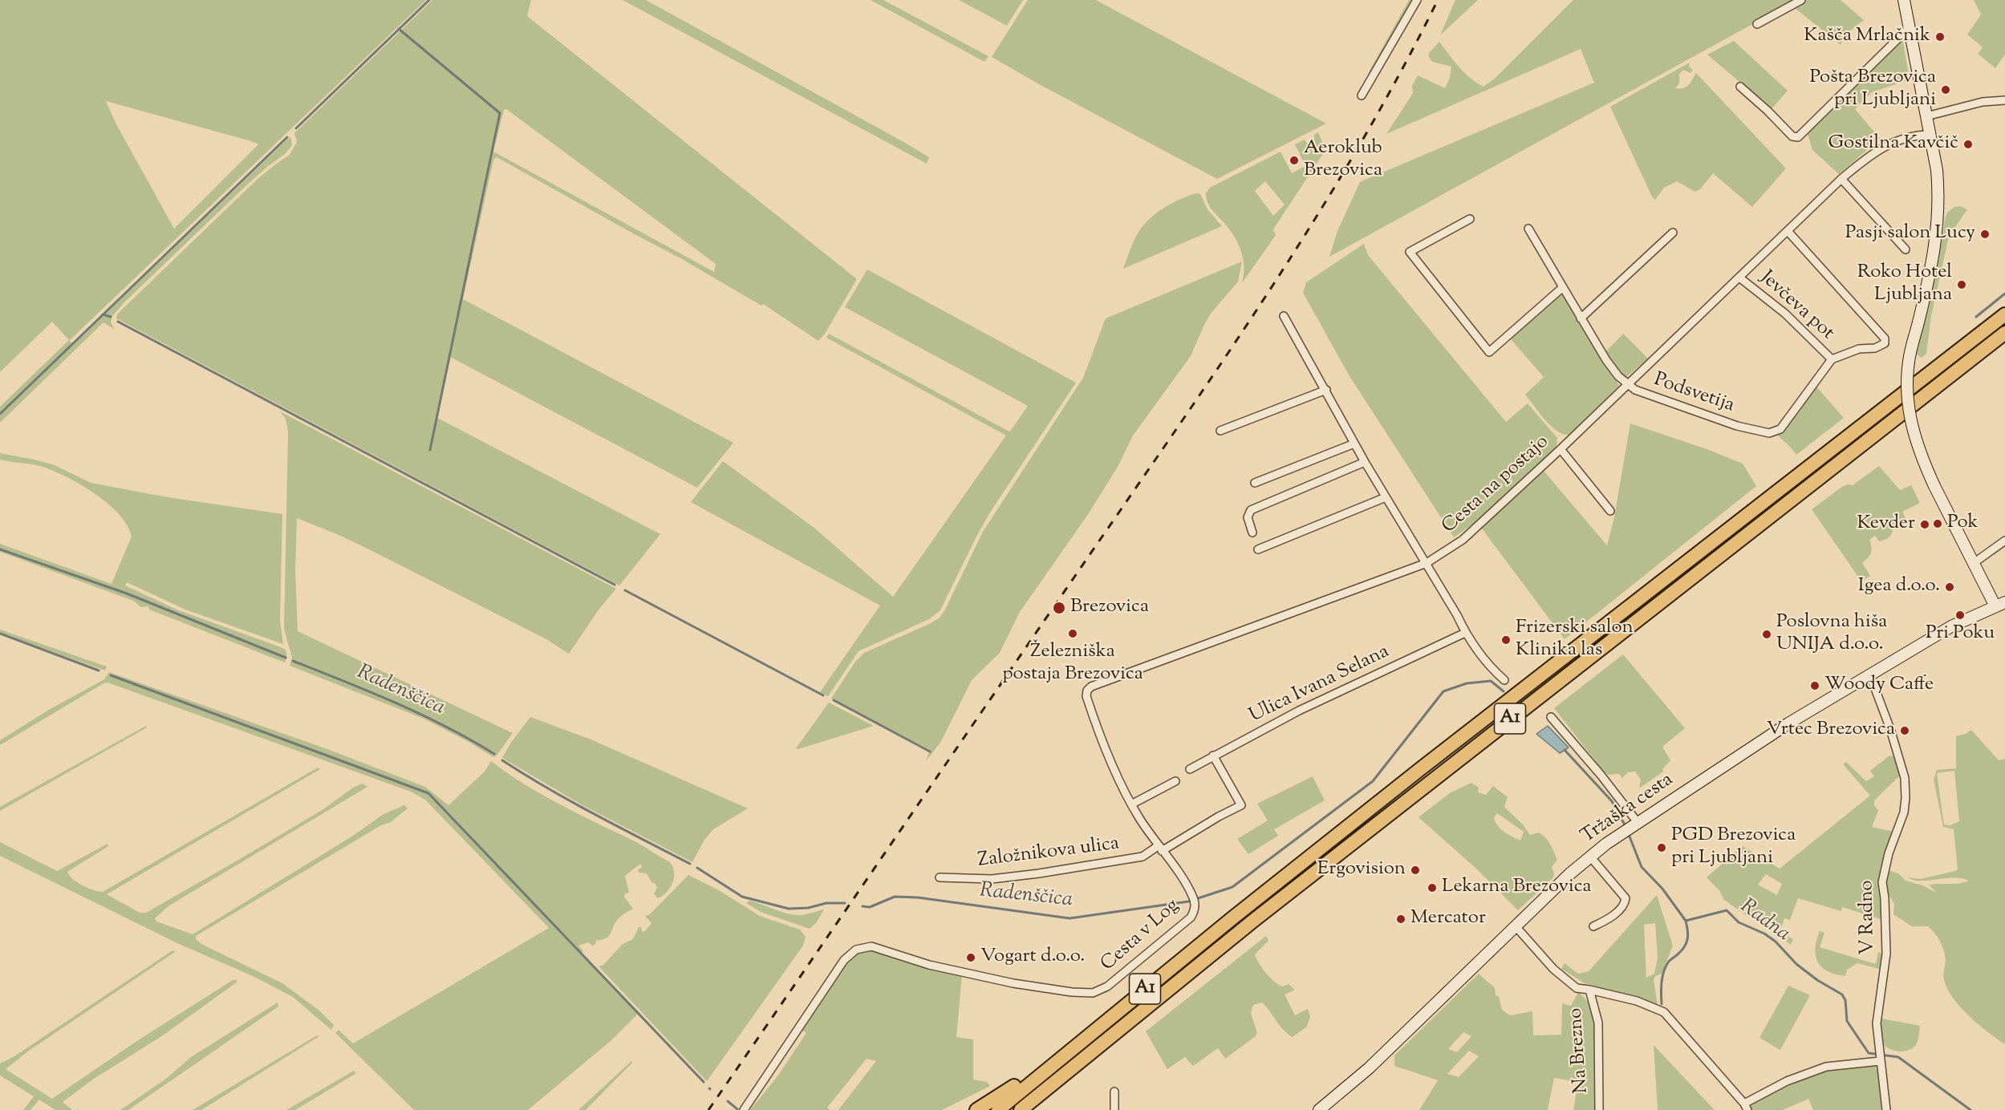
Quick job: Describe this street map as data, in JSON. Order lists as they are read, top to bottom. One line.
{"streets":{"highway":["A1"],"main road":["Tržaška cesta"],"street":["Jevčeva pot","Podsvetija","Cesta na postajo","Ulica Ivana Selana","Založnikova ulica","V Radno","Cesta v Log","Na Brezno"]},"crossings":[["Jevčeva pot","Podsvetija"],["Jevčeva pot","Cesta na postajo"],["Podsvetija","Cesta na postajo"],["Cesta na postajo","Založnikova ulica"],["Ulica Ivana Selana","Založnikova ulica"],["Tržaška cesta","V Radno"],["Založnikova ulica","Cesta v Log"]],"water":["Radenščica","Radna"],"places":["Kašča Mrlačnik","Pošta Brezovica pri Ljubljani","Gostilna Kavčič","Aeroklub Brezovica","Pasji salon Lucy","Roko Hotel Ljubljana","Pok","Kevder","Igea d.o.o.","Brezovica","Pri Poku","Železniška postaja Brezovica","Poslovna hiša UNIJA d.o.o.","Frizerski salon Klinika las","Woody Caffe","Vrtec Brezovica","PGD Brezovica pri Ljubljani","Ergovision","Lekarna Brezovica","Mercator","Vogart d.o.o."]}
